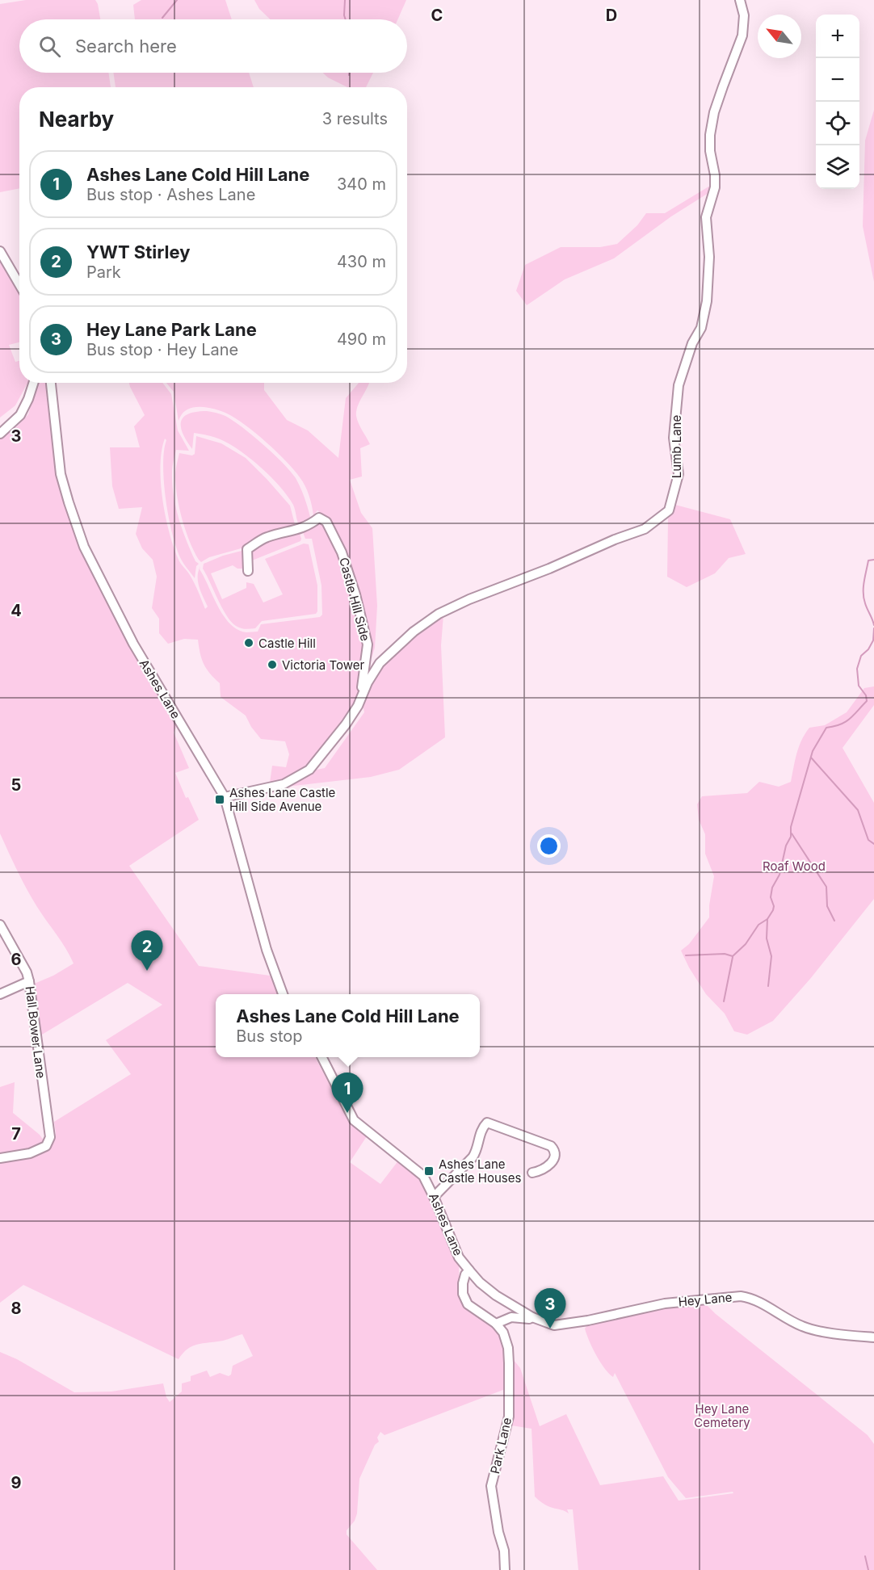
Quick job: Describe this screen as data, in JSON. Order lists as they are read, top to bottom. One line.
{"streets":{"street":["Lumb Lane","Castle Hill Side","Ashes Lane","Hall Bower Lane","Hey Lane","Park Lane"]},"crossings":[["Lumb Lane","Castle Hill Side"],["Castle Hill Side","Ashes Lane"],["Ashes Lane","Hey Lane"],["Ashes Lane","Park Lane"]],"parks":["Roaf Wood","Hey Lane Cemetery"],"places":{"other":["Castle Hill","Victoria Tower"],"transit":["Ashes Lane Castle Hill Side Avenue","Ashes Lane Castle Houses"]},"north":"top left","page":{"map_buttons":["+","−"],"search":"Search here","heading":["Nearby","3 results"],"list":[{"mark":"1","name":"Ashes Lane Cold Hill Lane","note":"Bus stop · Ashes Lane","value":"340 m"},{"mark":"2","name":"YWT Stirley","note":"Park","value":"430 m"},{"mark":"3","name":"Hey Lane Park Lane","note":"Bus stop · Hey Lane","value":"490 m"}],"pins":["2","1","3"],"popup":["Ashes Lane Cold Hill Lane","Bus stop"]},"grid":{"columns":["C","D"],"rows":["3","4","5","6","7","8","9"]}}
